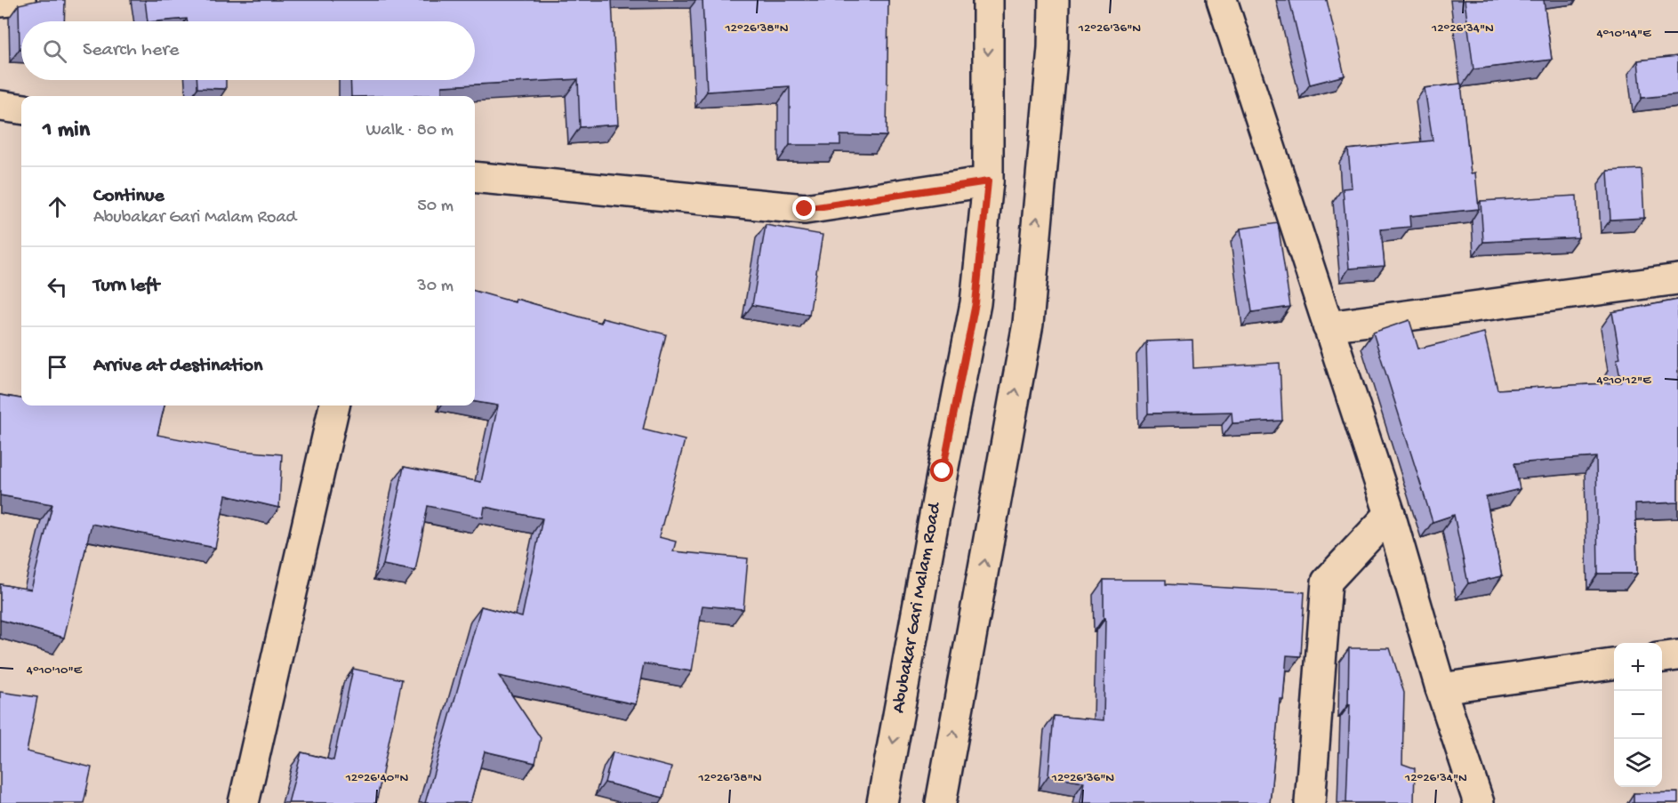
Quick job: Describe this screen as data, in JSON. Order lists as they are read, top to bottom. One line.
{"streets":{"street":["Abubakar Gari Malam Road"]},"page":{"search":"Search here","heading":["1 min","Walk · 80 m"],"list":[["Continue","Abubakar Gari Malam Road","50 m"],["Turn left","30 m"],"Arrive at destination"],"map_buttons":["+","−"]},"coordinates":["12°26'38\"N","12°26'36\"N","12°26'34\"N","4°10'14\"E","4°10'12\"E","4°10'10\"E","12°26'40\"N"]}
